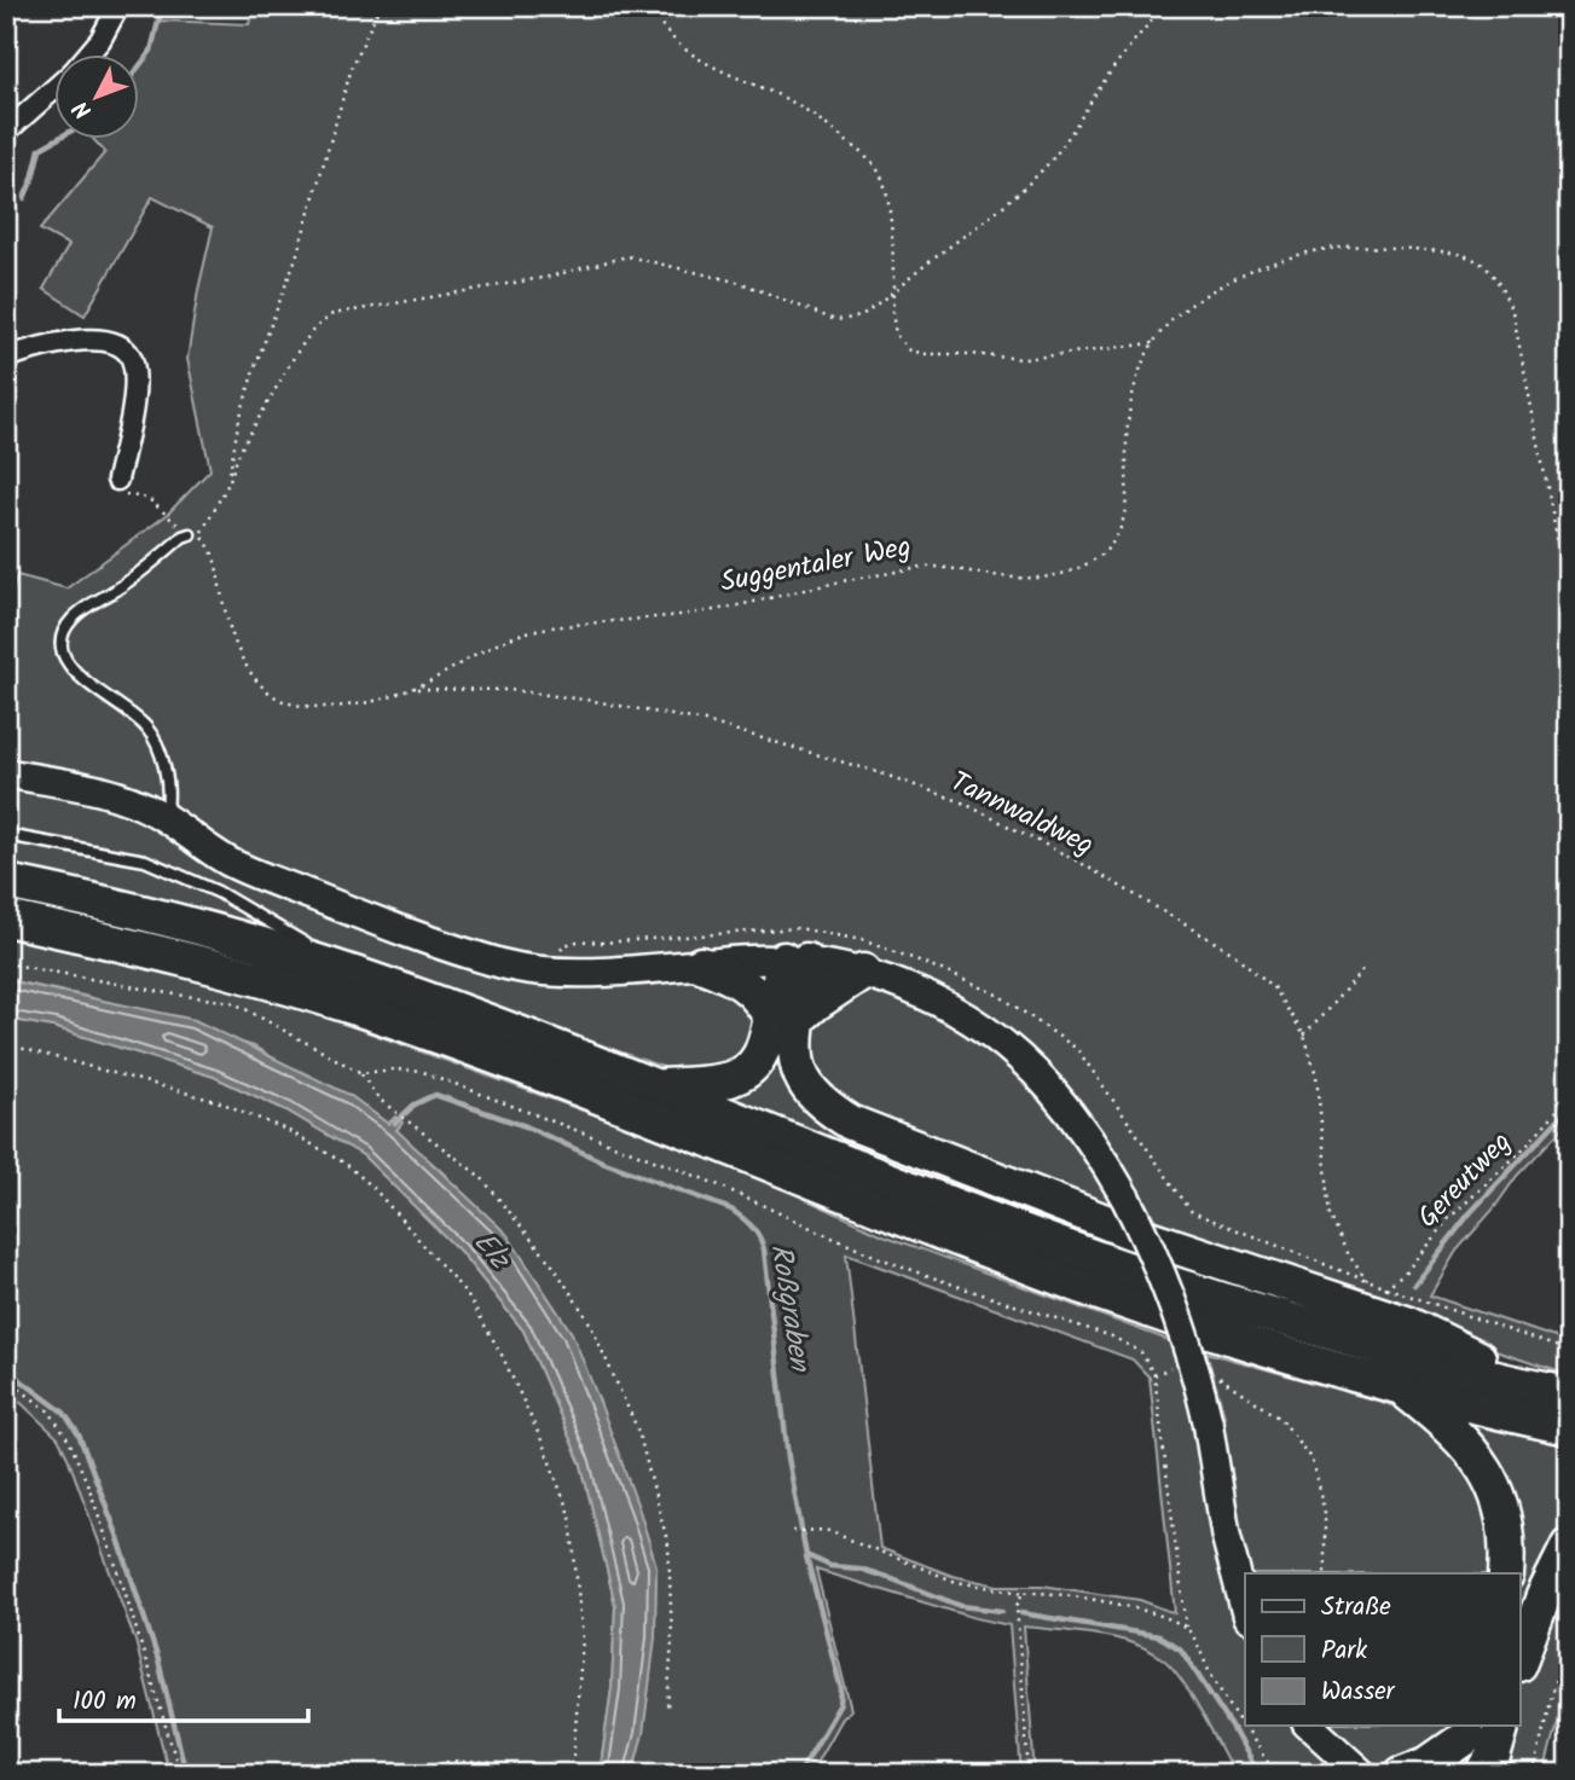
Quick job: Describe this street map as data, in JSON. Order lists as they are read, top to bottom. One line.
{"streets":{"path":["Suggentaler Weg","Tannwaldweg","Gereutweg"]},"crossings":[["Suggentaler Weg","Tannwaldweg"],["Tannwaldweg","Gereutweg"]],"water":["Elz","Roßgraben"],"legend":["Straße","Park","Wasser"],"scale_bar":"100 m","north":"bottom left"}
